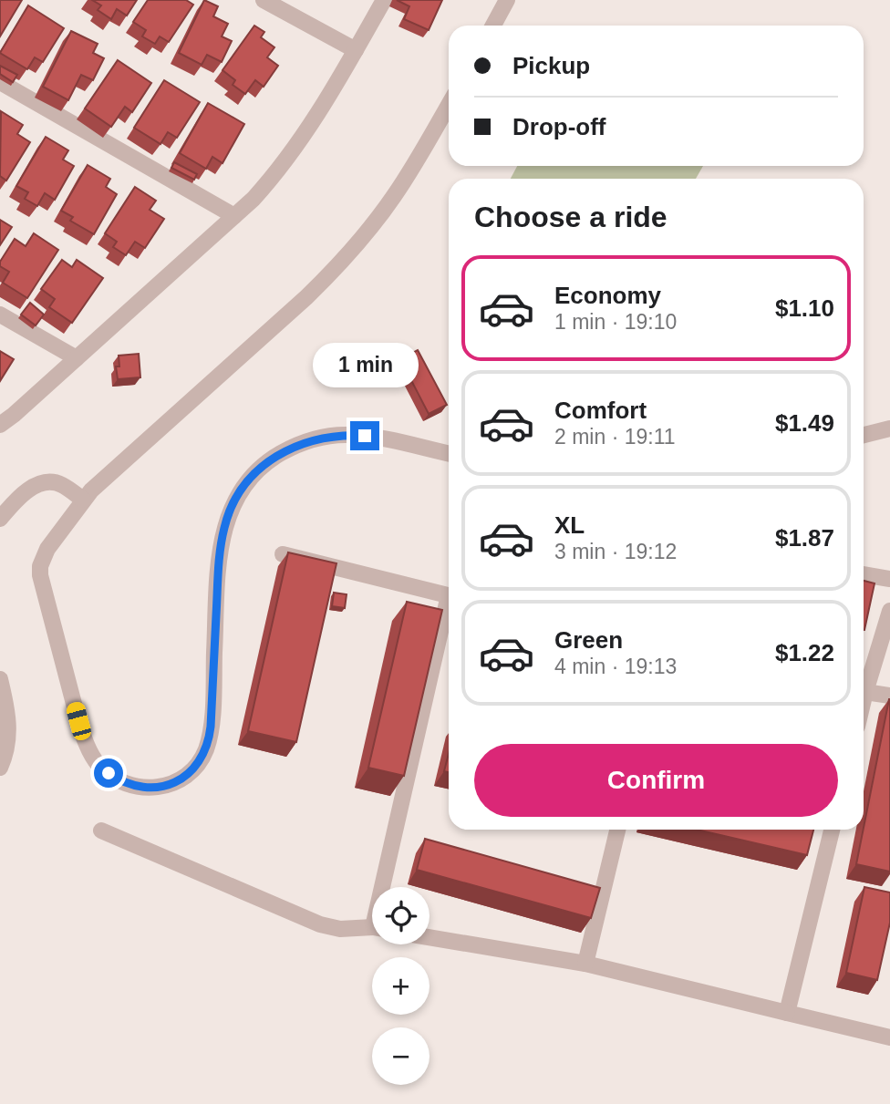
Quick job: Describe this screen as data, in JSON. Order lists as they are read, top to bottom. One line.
{"page":{"banner":["Pickup","Drop-off"],"heading":"Choose a ride","list":[{"name":"Economy","note":"1 min · 19:10","value":"$1.10"},{"name":"Comfort","note":"2 min · 19:11","value":"$1.49"},{"name":"XL","note":"3 min · 19:12","value":"$1.87"},{"name":"Green","note":"4 min · 19:13","value":"$1.22"}],"bubble":"1 min","buttons":"Confirm","map_buttons":["+","−"]}}
